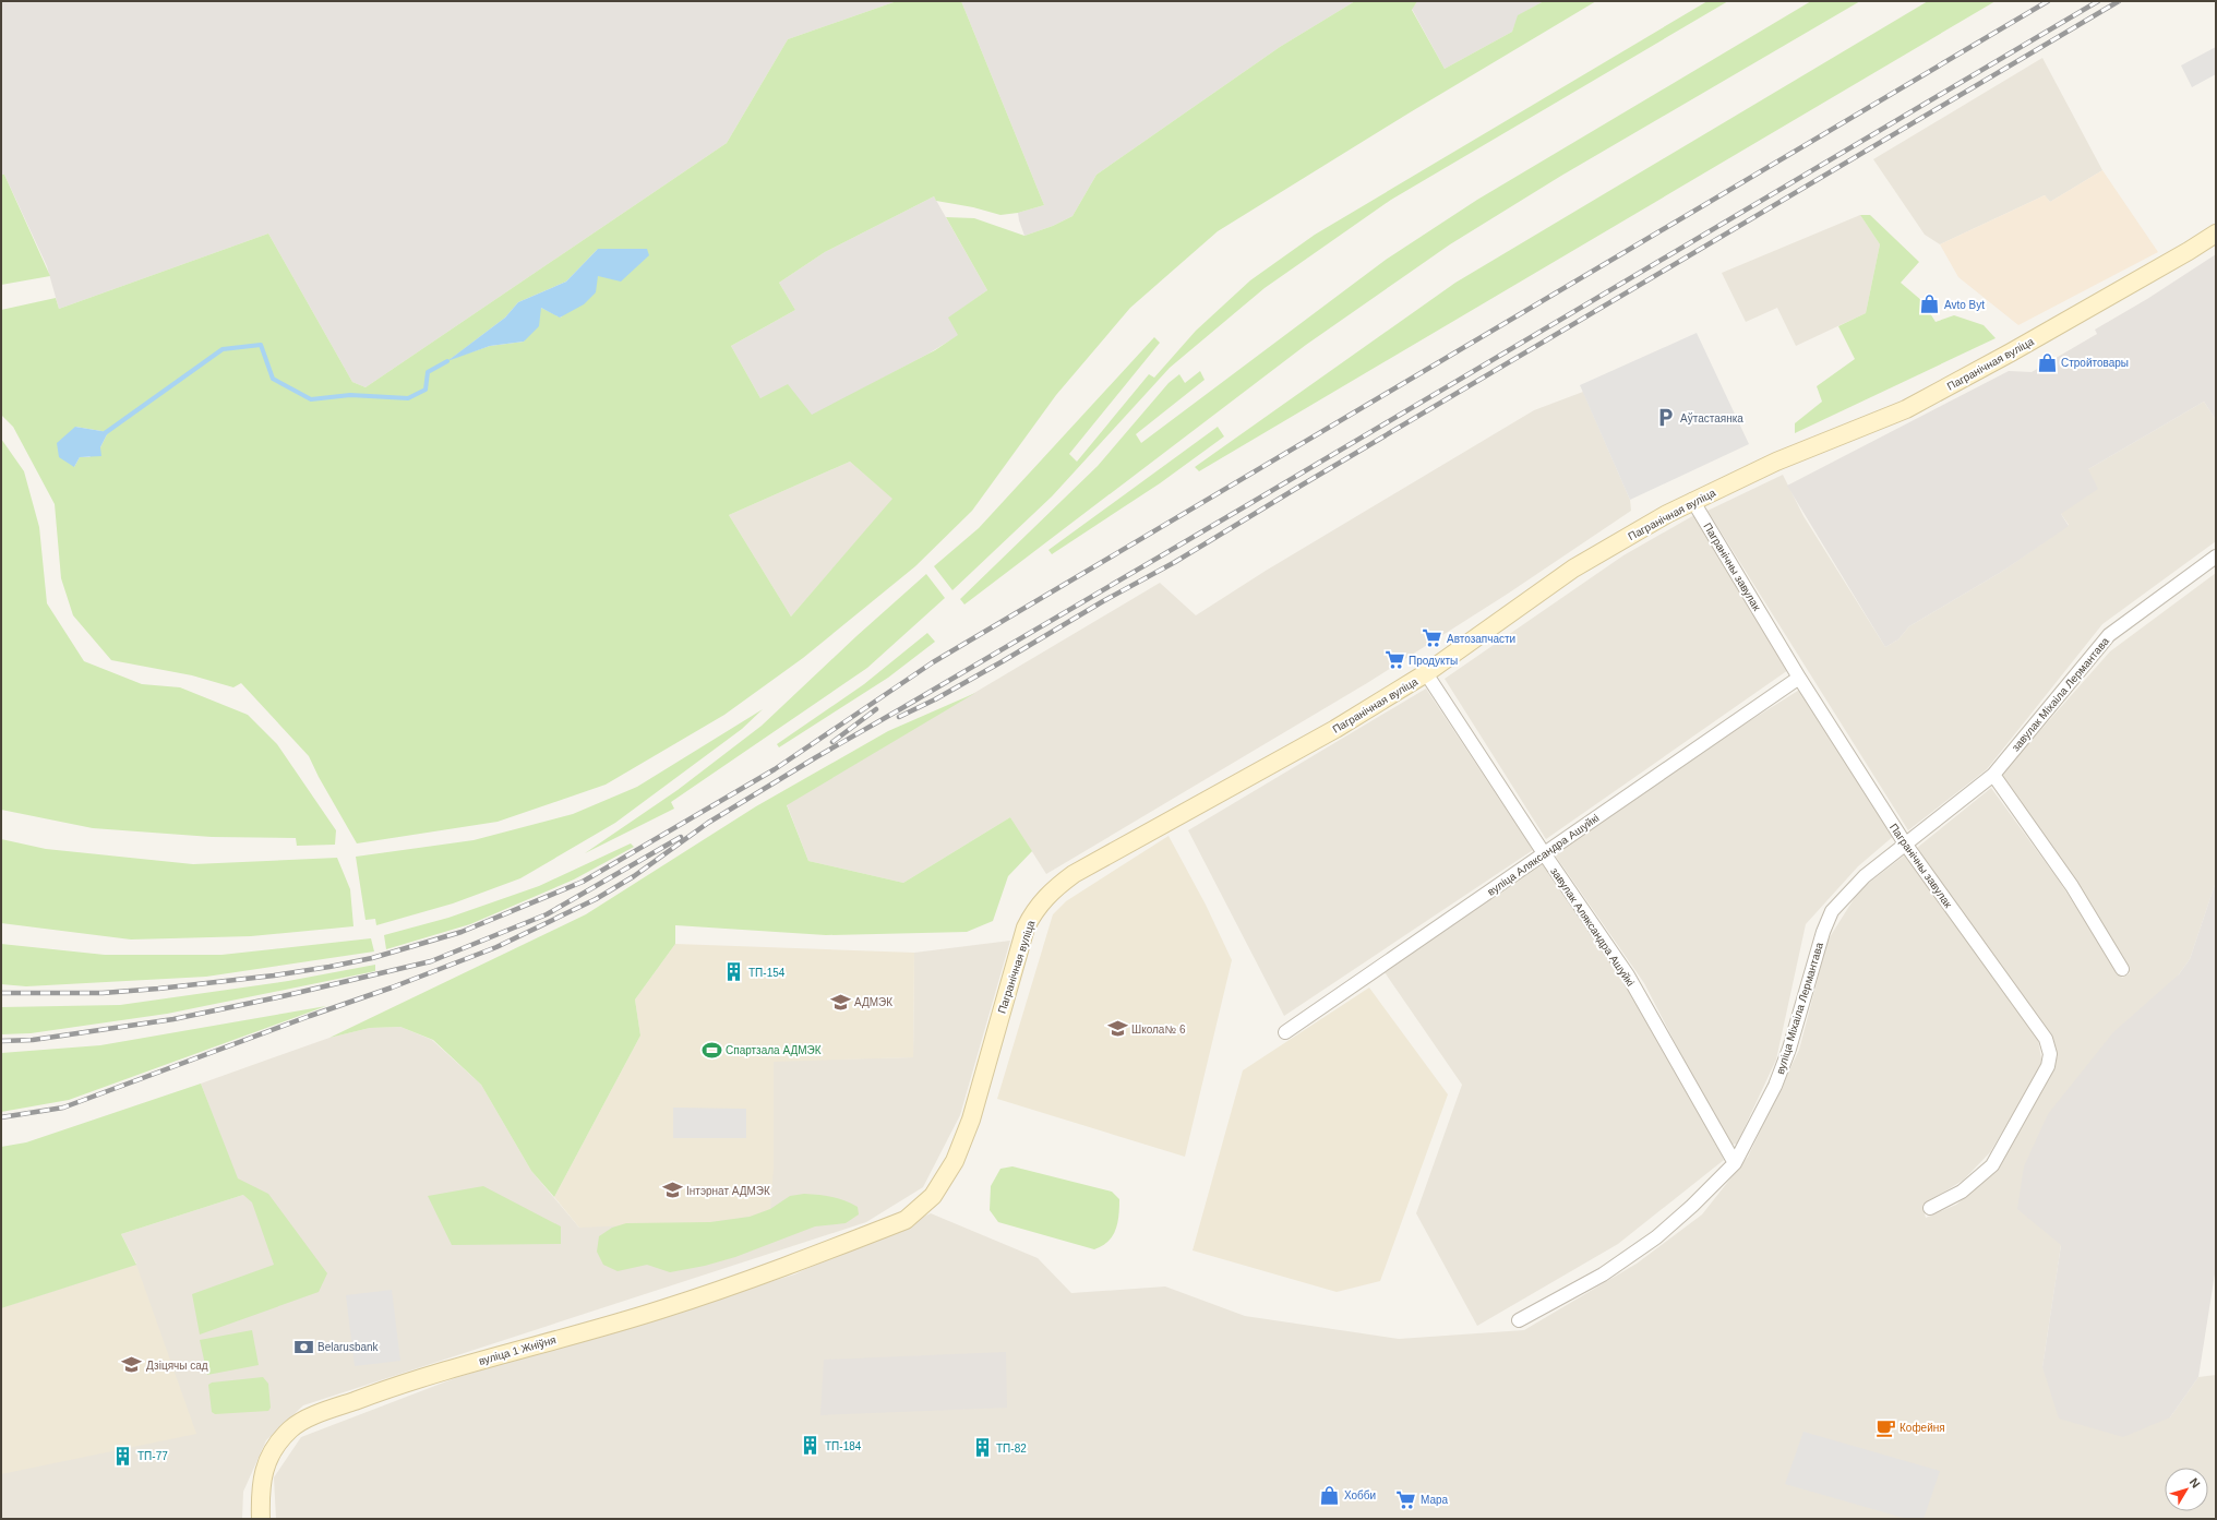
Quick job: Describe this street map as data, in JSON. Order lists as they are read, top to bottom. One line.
{"streets":{"main road":["Пагранічная вуліца","вуліца 1 Жніўня"],"street":["Пагранічны завулак","завулак Міхаіла Лермантава","вуліца Аляксандра Ашуйкі","завулак Аляксандра Ашуйкі","вуліца Міхаіла Лермантава"]},"crossings":[["Пагранічная вуліца","Пагранічны завулак"],["Пагранічная вуліца","завулак Аляксандра Ашуйкі"],["Пагранічная вуліца","вуліца 1 Жніўня"],["Пагранічны завулак","завулак Міхаіла Лермантава"],["Пагранічны завулак","вуліца Аляксандра Ашуйкі"],["Пагранічны завулак","вуліца Міхаіла Лермантава"],["завулак Міхаіла Лермантава","вуліца Міхаіла Лермантава"],["вуліца Аляксандра Ашуйкі","завулак Аляксандра Ашуйкі"],["завулак Аляксандра Ашуйкі","вуліца Міхаіла Лермантава"]],"places":{"shop":["Avto Byt","Стройтовары","Хобби"],"parking":["Аўтастаянка"],"supermarket":["Автозапчасти","Продукты","Мара"],"building":["ТП-154","ТП-184","ТП-82","ТП-77"],"school or university":["АДМЭК","Школа№ 6","Інтэрнат АДМЭК","Дзіцячы сад"],"sports":["Спартзала АДМЭК"],"bank":["Belarusbank"],"cafe":["Кофейня"]},"north":"top right"}
